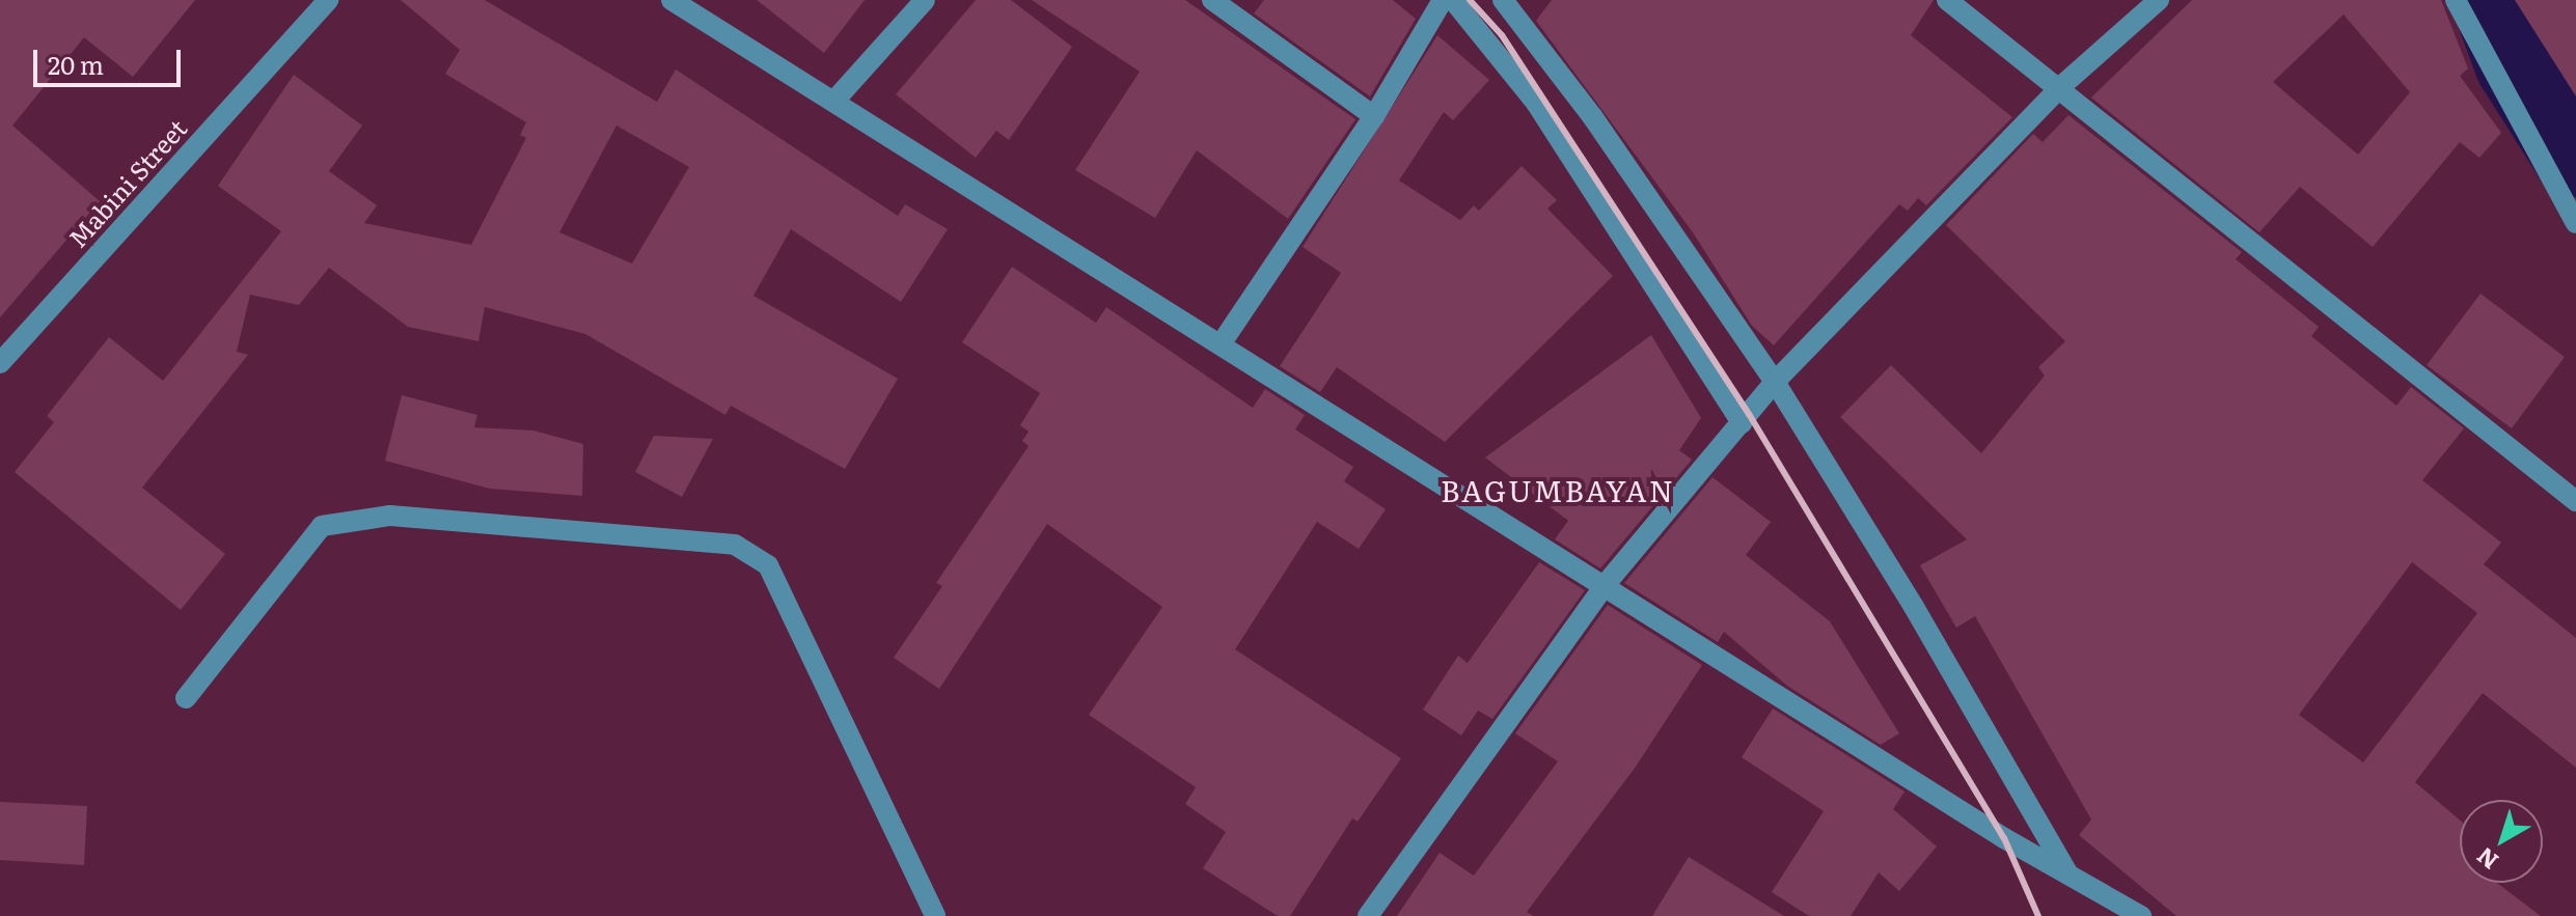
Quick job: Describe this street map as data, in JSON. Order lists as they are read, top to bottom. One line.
{"streets":{"street":["Mabini Street"]},"districts":["BAGUMBAYAN"],"scale_bar":"20 m","north":"bottom left"}
